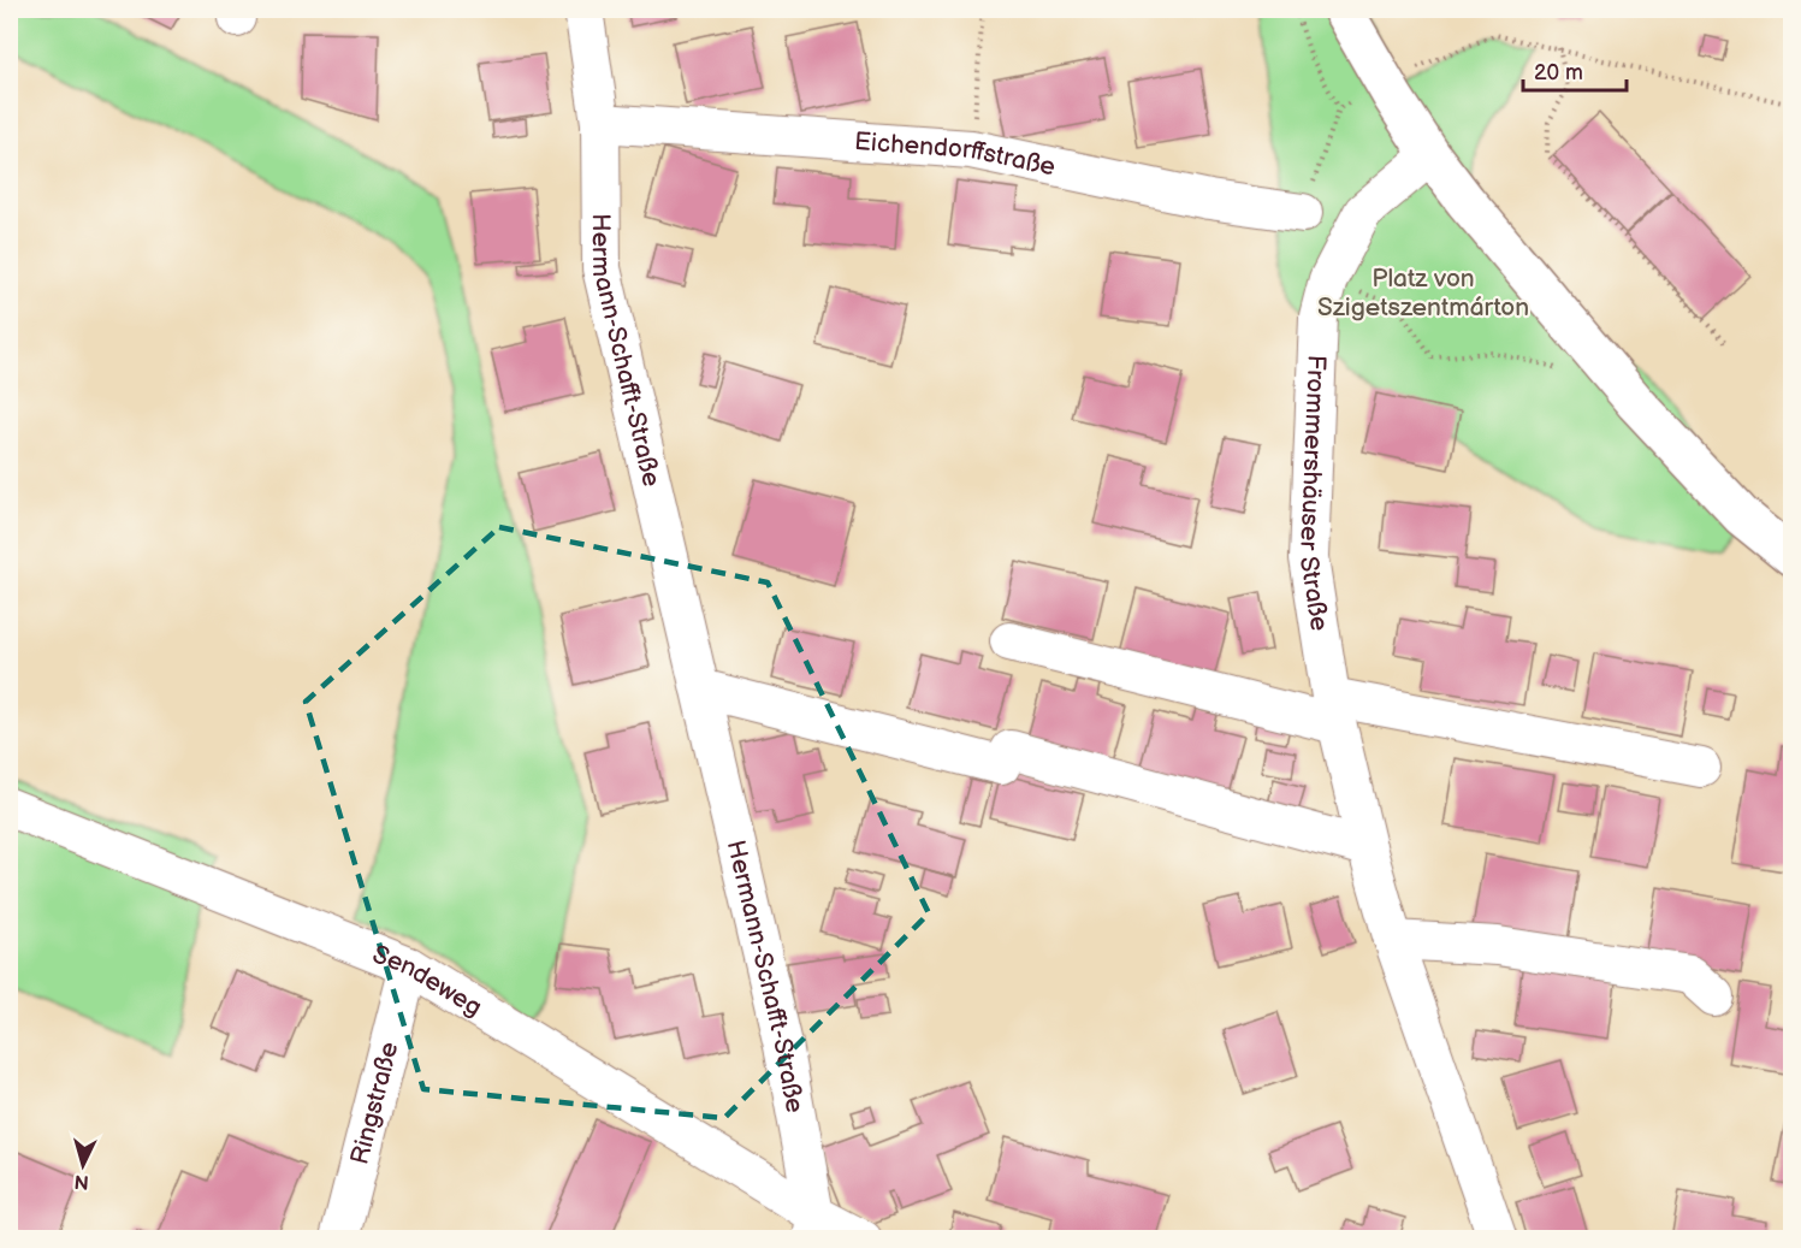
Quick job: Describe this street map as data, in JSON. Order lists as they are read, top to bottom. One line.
{"streets":{"street":["Eichendorffstraße","Hermann-Schafft-Straße","Frommershäuser Straße","Sendeweg","Ringstraße"]},"crossings":[["Eichendorffstraße","Hermann-Schafft-Straße"],["Hermann-Schafft-Straße","Sendeweg"],["Sendeweg","Ringstraße"]],"parks":["Platz von Szigetszentmárton"],"scale_bar":"20 m","north":"bottom"}
